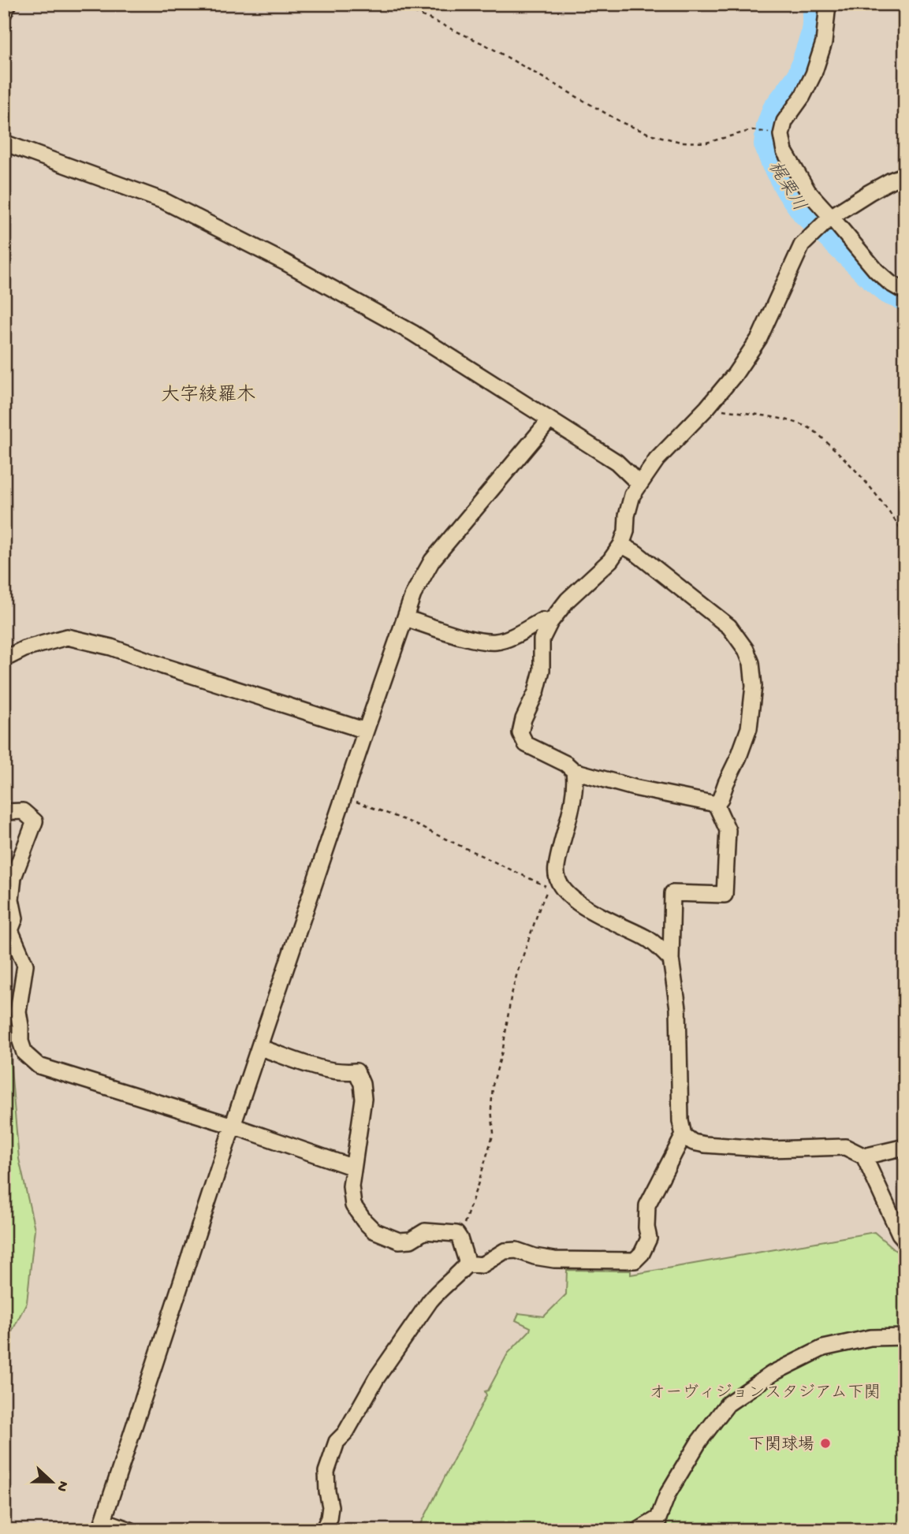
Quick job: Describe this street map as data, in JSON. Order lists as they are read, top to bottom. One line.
{"districts":["大字綾羅木"],"water":["梶栗川"],"parks":["オーヴィジョンスタジアム下関"],"places":["下関球場"],"north":"right"}
